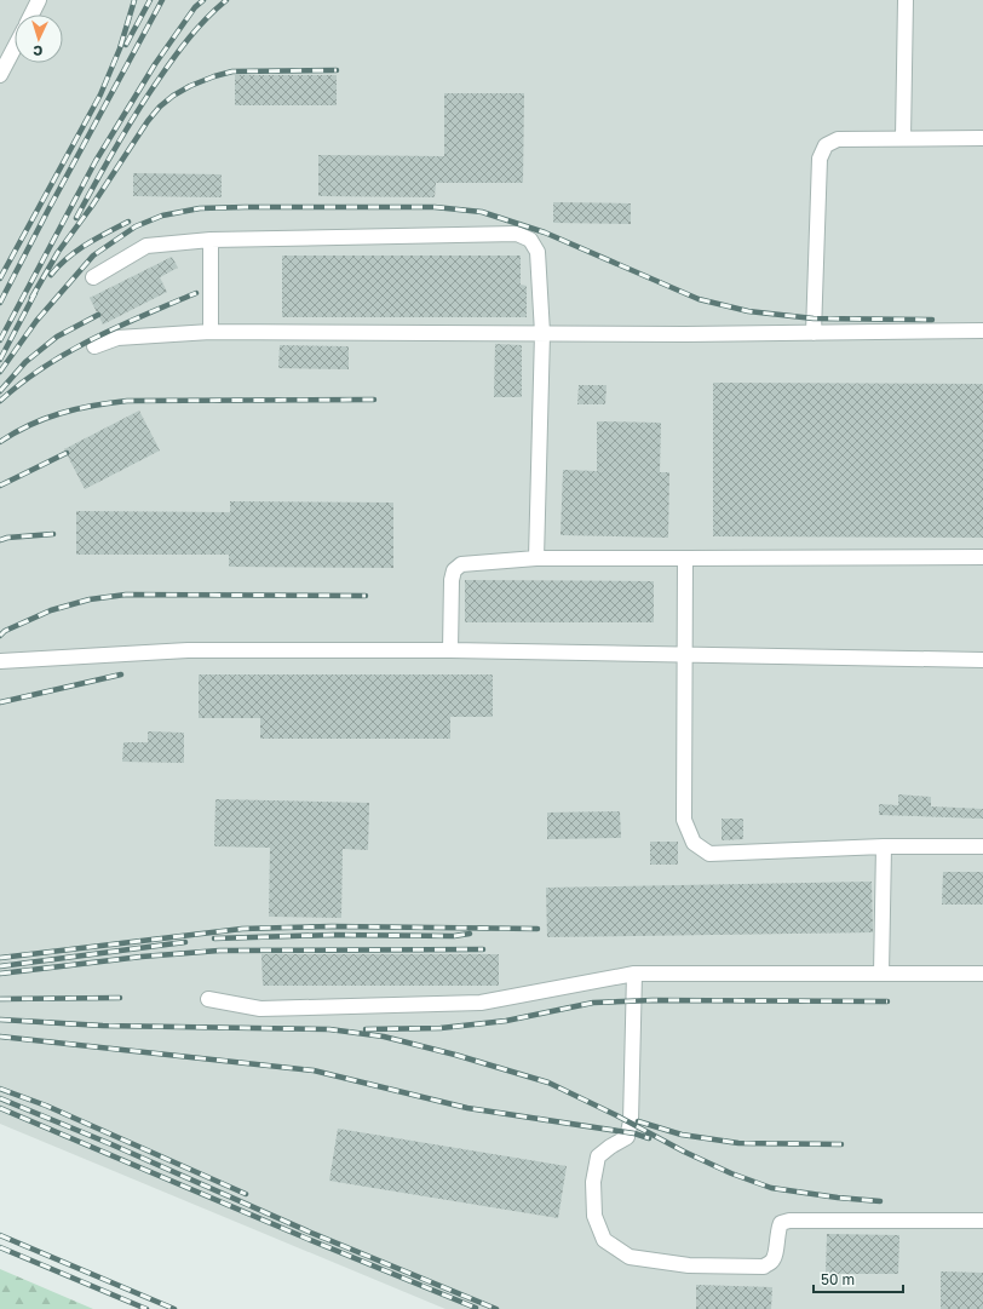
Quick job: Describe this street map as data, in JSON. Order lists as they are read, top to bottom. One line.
{"scale_bar":"50 m","north":"bottom"}
